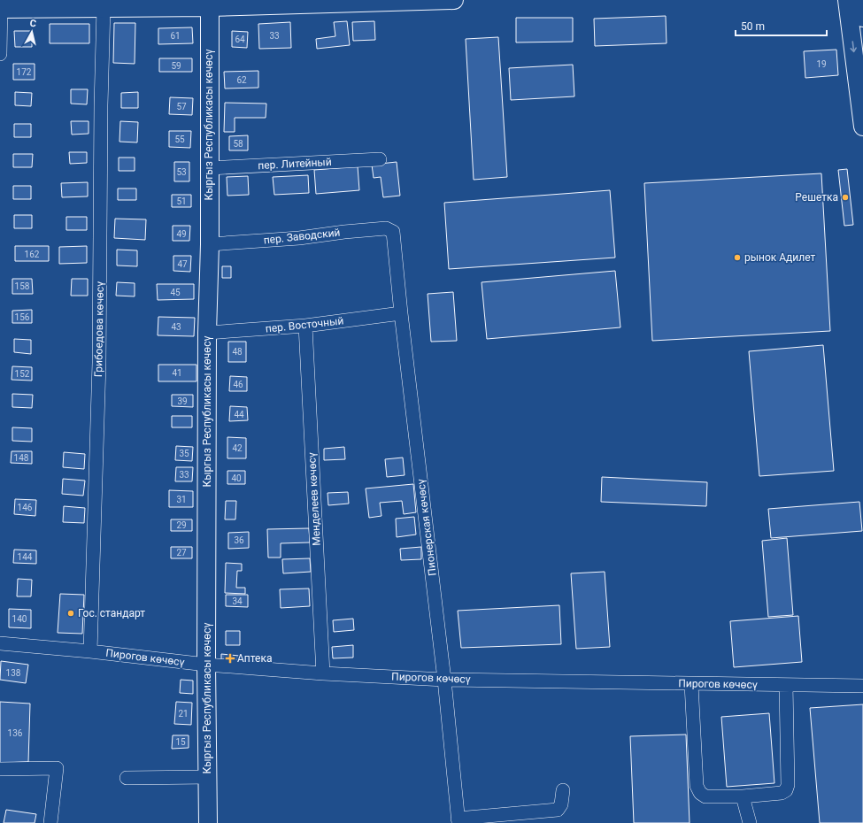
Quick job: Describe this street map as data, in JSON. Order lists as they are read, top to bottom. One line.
{"streets":{"main road":["Кыргыз Республикасы көчөсү"],"street":["пер. Литейный","пер. Заводский","пер. Восточный","Грибоедова көчөсү","Менделеев көчөсү","Пионерская көчөсү","Пирогов көчөсү"]},"crossings":[["Кыргыз Республикасы көчөсү","пер. Литейный"],["Кыргыз Республикасы көчөсү","пер. Заводский"],["Кыргыз Республикасы көчөсү","пер. Восточный"],["Кыргыз Республикасы көчөсү","Пирогов көчөсү"],["пер. Заводский","Пионерская көчөсү"],["пер. Восточный","Менделеев көчөсү"],["пер. Восточный","Пионерская көчөсү"],["Грибоедова көчөсү","Пирогов көчөсү"],["Менделеев көчөсү","Пирогов көчөсү"],["Пионерская көчөсү","Пирогов көчөсү"]],"places":{"other":["Решетка","рынок Адилет","Гос. стандарт"],"health":["Аптека"]},"house_numbers":["61","33","64","19","59","172","62","57","55","58","53","51","49","162","47","158","45","156","43","48","41","152","46","39","44","42","35","148","33","40","31","146","29","36","27","144","34","140","138","21","136","15"],"scale_bar":"50 m","north":"top"}
